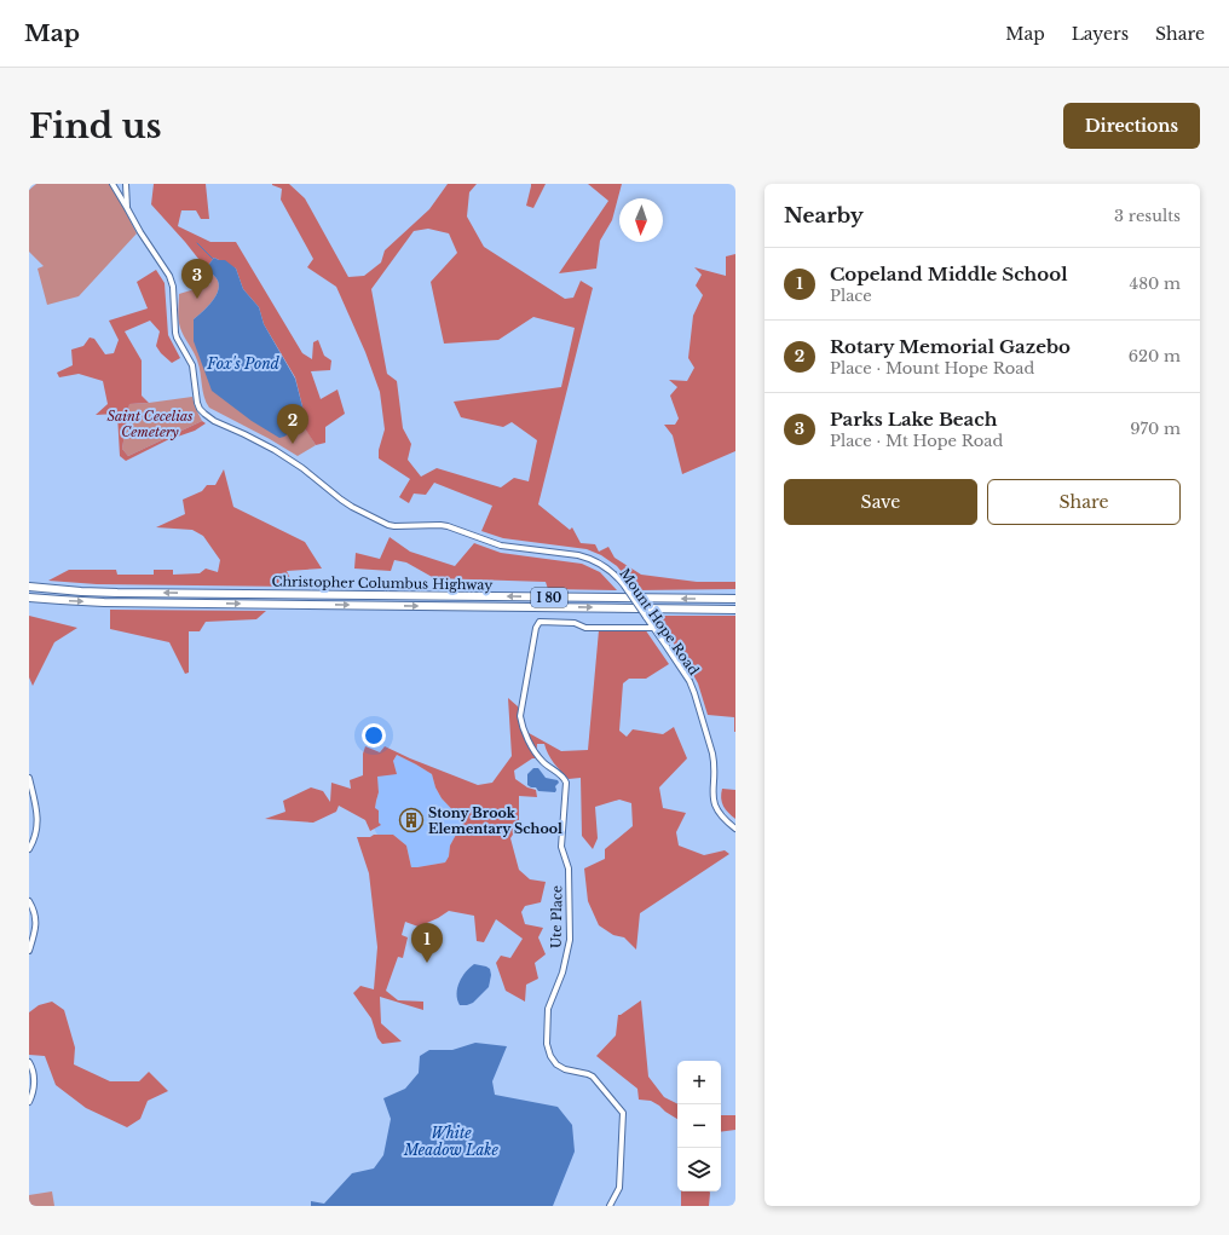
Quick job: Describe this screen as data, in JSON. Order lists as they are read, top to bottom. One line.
{"streets":{"highway":["Christopher Columbus Highway","I 80"],"street":["Mount Hope Road","Ute Place"]},"crossings":[["Mount Hope Road","Ute Place"]],"water":["Fox's Pond","White Meadow Lake"],"parks":["Saint Cecelias Cemetery"],"places":{"building":["Stony Brook Elementary School"]},"north":"bottom","page":{"header":"Map","nav":["Map","Layers","Share"],"buttons":["Directions",["Save","Share"]],"title":"Find us","heading":["Nearby","3 results"],"list":[{"mark":"1","name":"Copeland Middle School","note":"Place","value":"480 m"},{"mark":"2","name":"Rotary Memorial Gazebo","note":"Place · Mount Hope Road","value":"620 m"},{"mark":"3","name":"Parks Lake Beach","note":"Place · Mt Hope Road","value":"970 m"}],"pins":["3","2","1"],"map_buttons":["+","−"]}}
